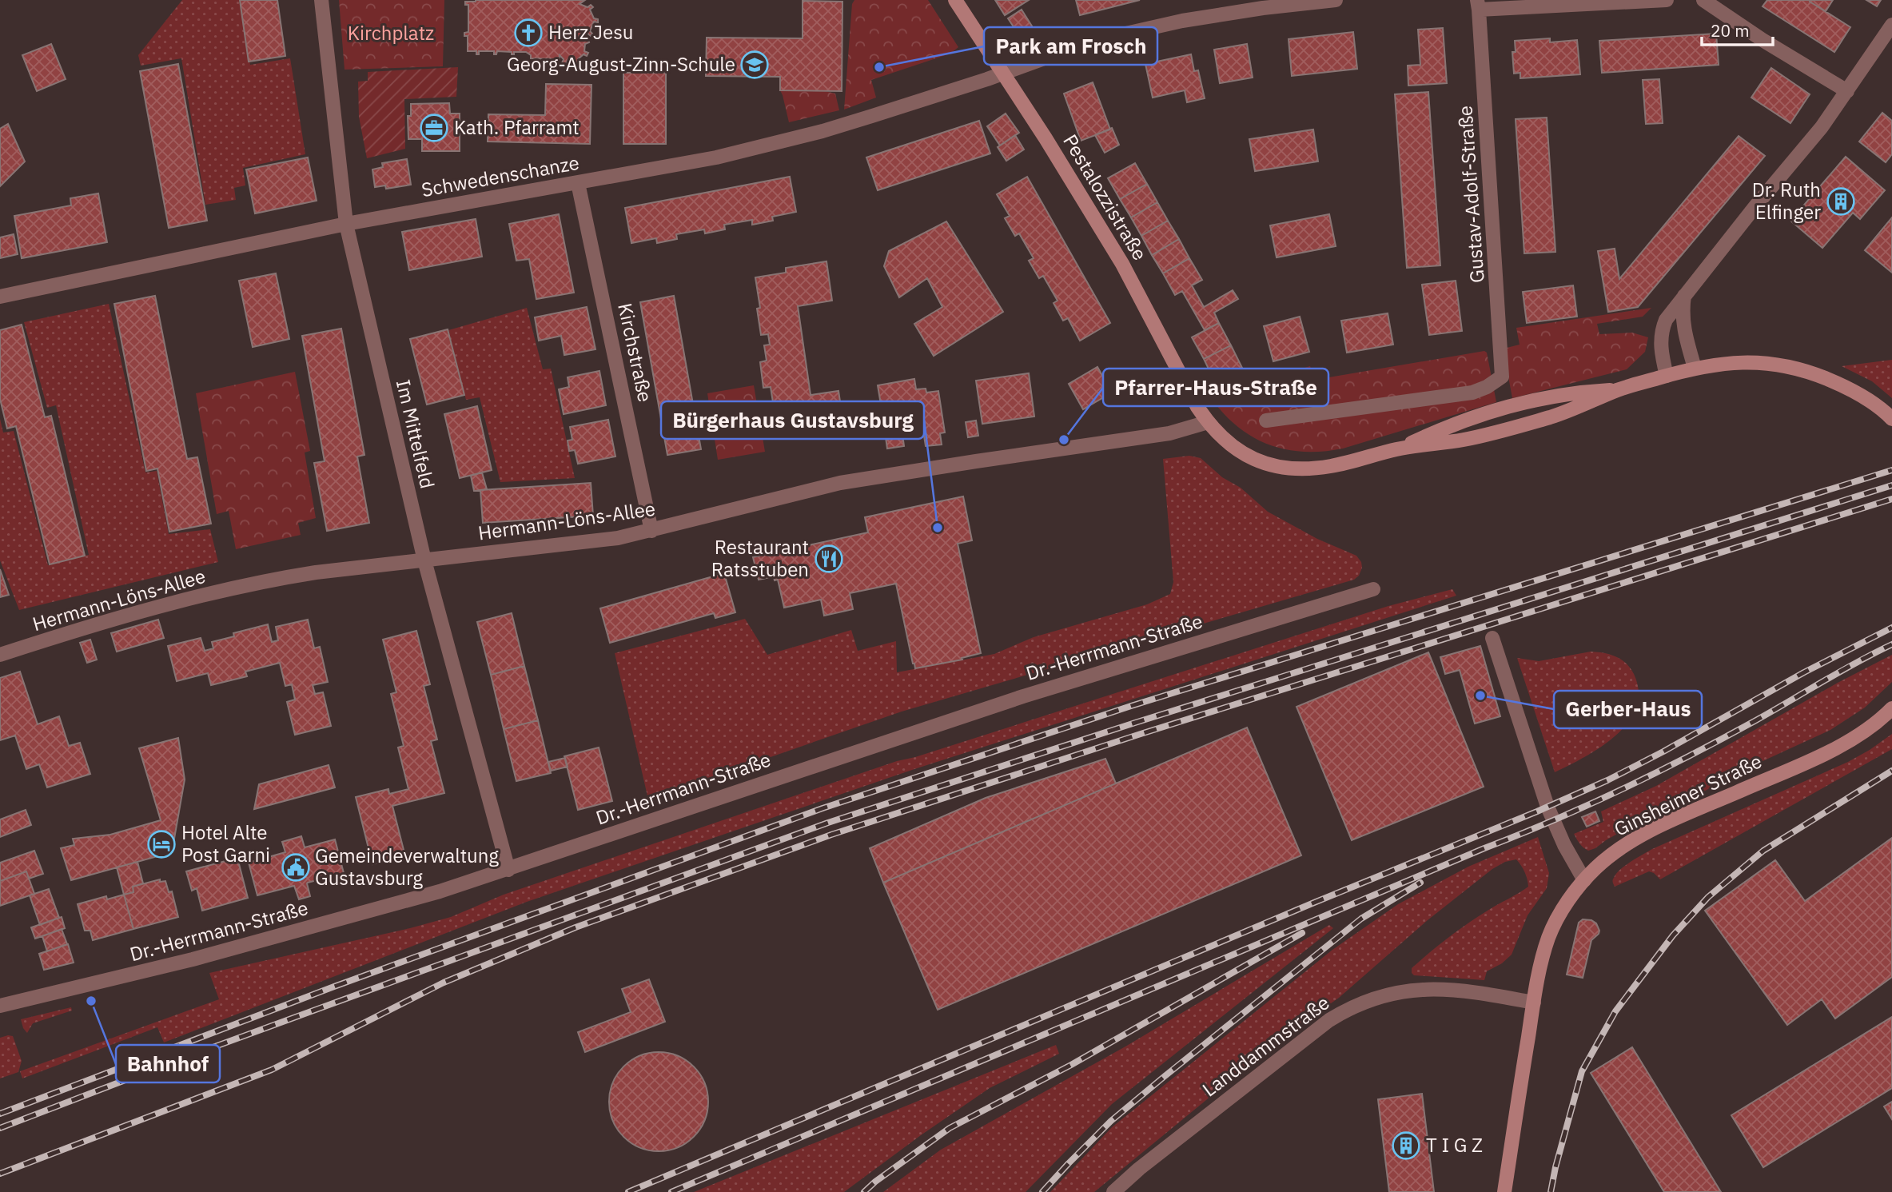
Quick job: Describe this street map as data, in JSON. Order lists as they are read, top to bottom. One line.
{"streets":{"main road":["Pestalozzistraße","Ginsheimer Straße"],"street":["Schwedenschanze","Gustav-Adolf-Straße","Kirchstraße","Im Mittelfeld","Hermann-Löns-Allee","Dr.-Herrmann-Straße","Landdammstraße"]},"crossings":[["Schwedenschanze","Pestalozzistraße"],["Schwedenschanze","Kirchstraße"],["Schwedenschanze","Im Mittelfeld"],["Pestalozzistraße","Hermann-Löns-Allee"],["Kirchstraße","Hermann-Löns-Allee"],["Im Mittelfeld","Hermann-Löns-Allee"],["Im Mittelfeld","Dr.-Herrmann-Straße"],["Ginsheimer Straße","Landdammstraße"]],"parks":["Kirchplatz"],"places":{"church":["Herz Jesu"],"school or university":["Georg-August-Zinn-Schule"],"other":["Park am Frosch","Pfarrer-Haus-Straße","Bürgerhaus Gustavsburg","Gerber-Haus","Bahnhof"],"office":["Kath. Pfarramt"],"building":["Dr. Ruth Elfinger","T I G Z"],"restaurant":["Restaurant Ratsstuben"],"hotel":["Hotel Alte Post Garni"],"public building":["Gemeindeverwaltung Gustavsburg"]},"scale_bar":"20 m"}
